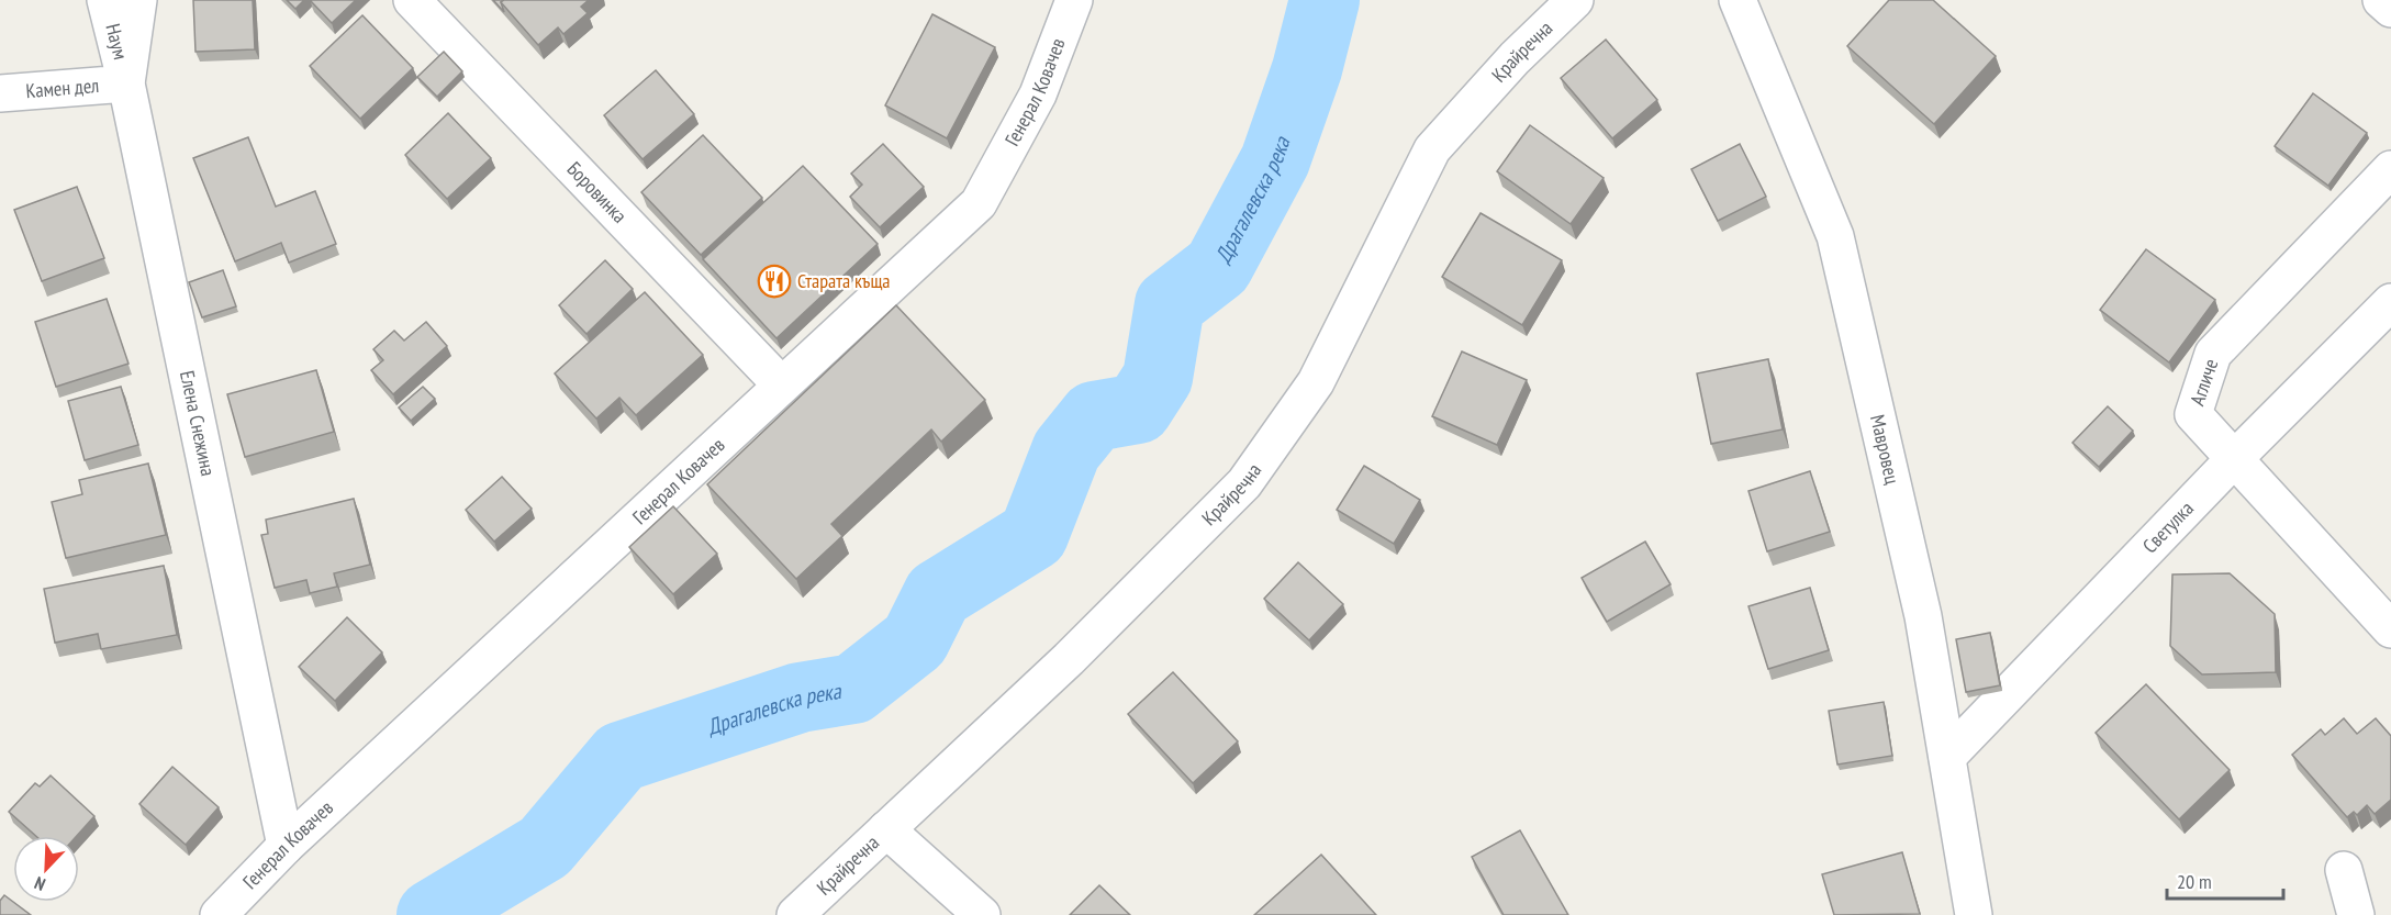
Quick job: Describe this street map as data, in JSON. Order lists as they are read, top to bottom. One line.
{"streets":{"street":["Наум","Крайречна","Камен дел","Генерал Ковачев","Боровинка","Агличе","Елена Снежина","Мавровец","Светулка"]},"crossings":[["Наум","Камен дел"],["Наум","Елена Снежина"],["Камен дел","Елена Снежина"],["Генерал Ковачев","Боровинка"],["Генерал Ковачев","Елена Снежина"],["Агличе","Светулка"],["Мавровец","Светулка"]],"water":["Драгалевска река"],"places":{"restaurant":["Старата къща"]},"scale_bar":"20 m","north":"bottom left"}
